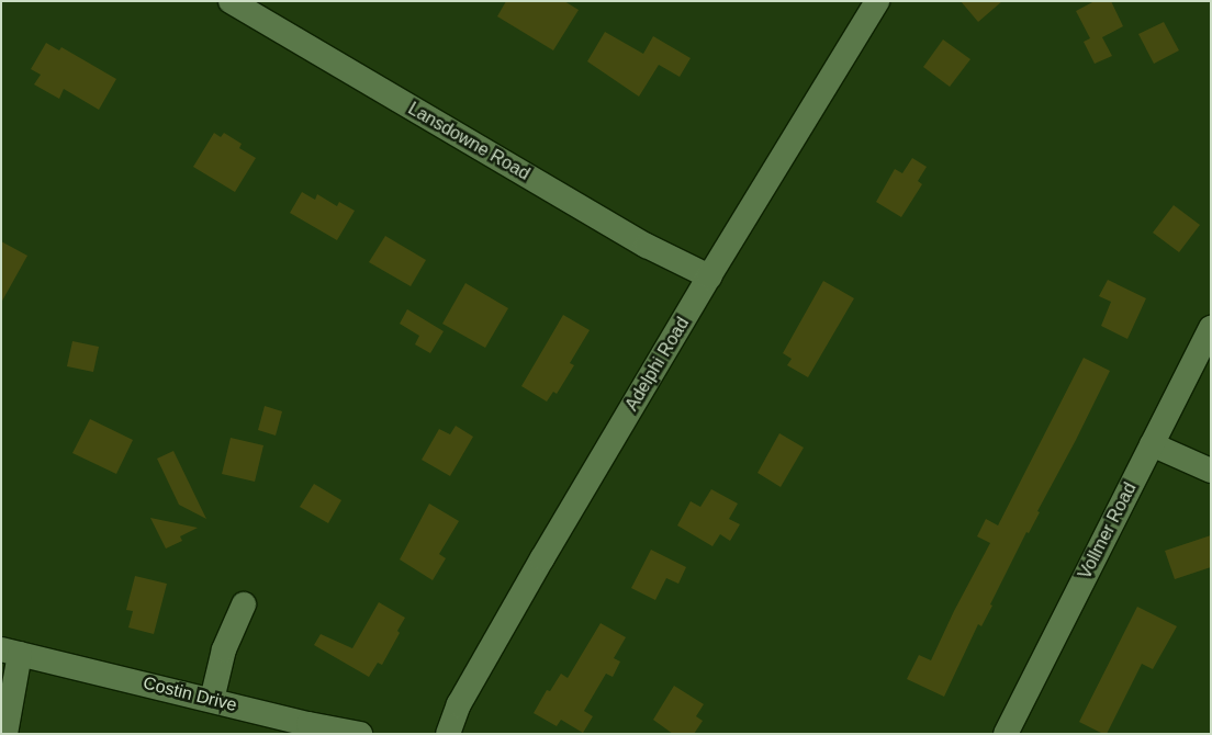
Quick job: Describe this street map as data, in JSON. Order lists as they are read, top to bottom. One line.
{"streets":{"street":["Lansdowne Road","Adelphi Road","Vollmer Road","Costin Drive"]},"crossings":[["Lansdowne Road","Adelphi Road"]]}
